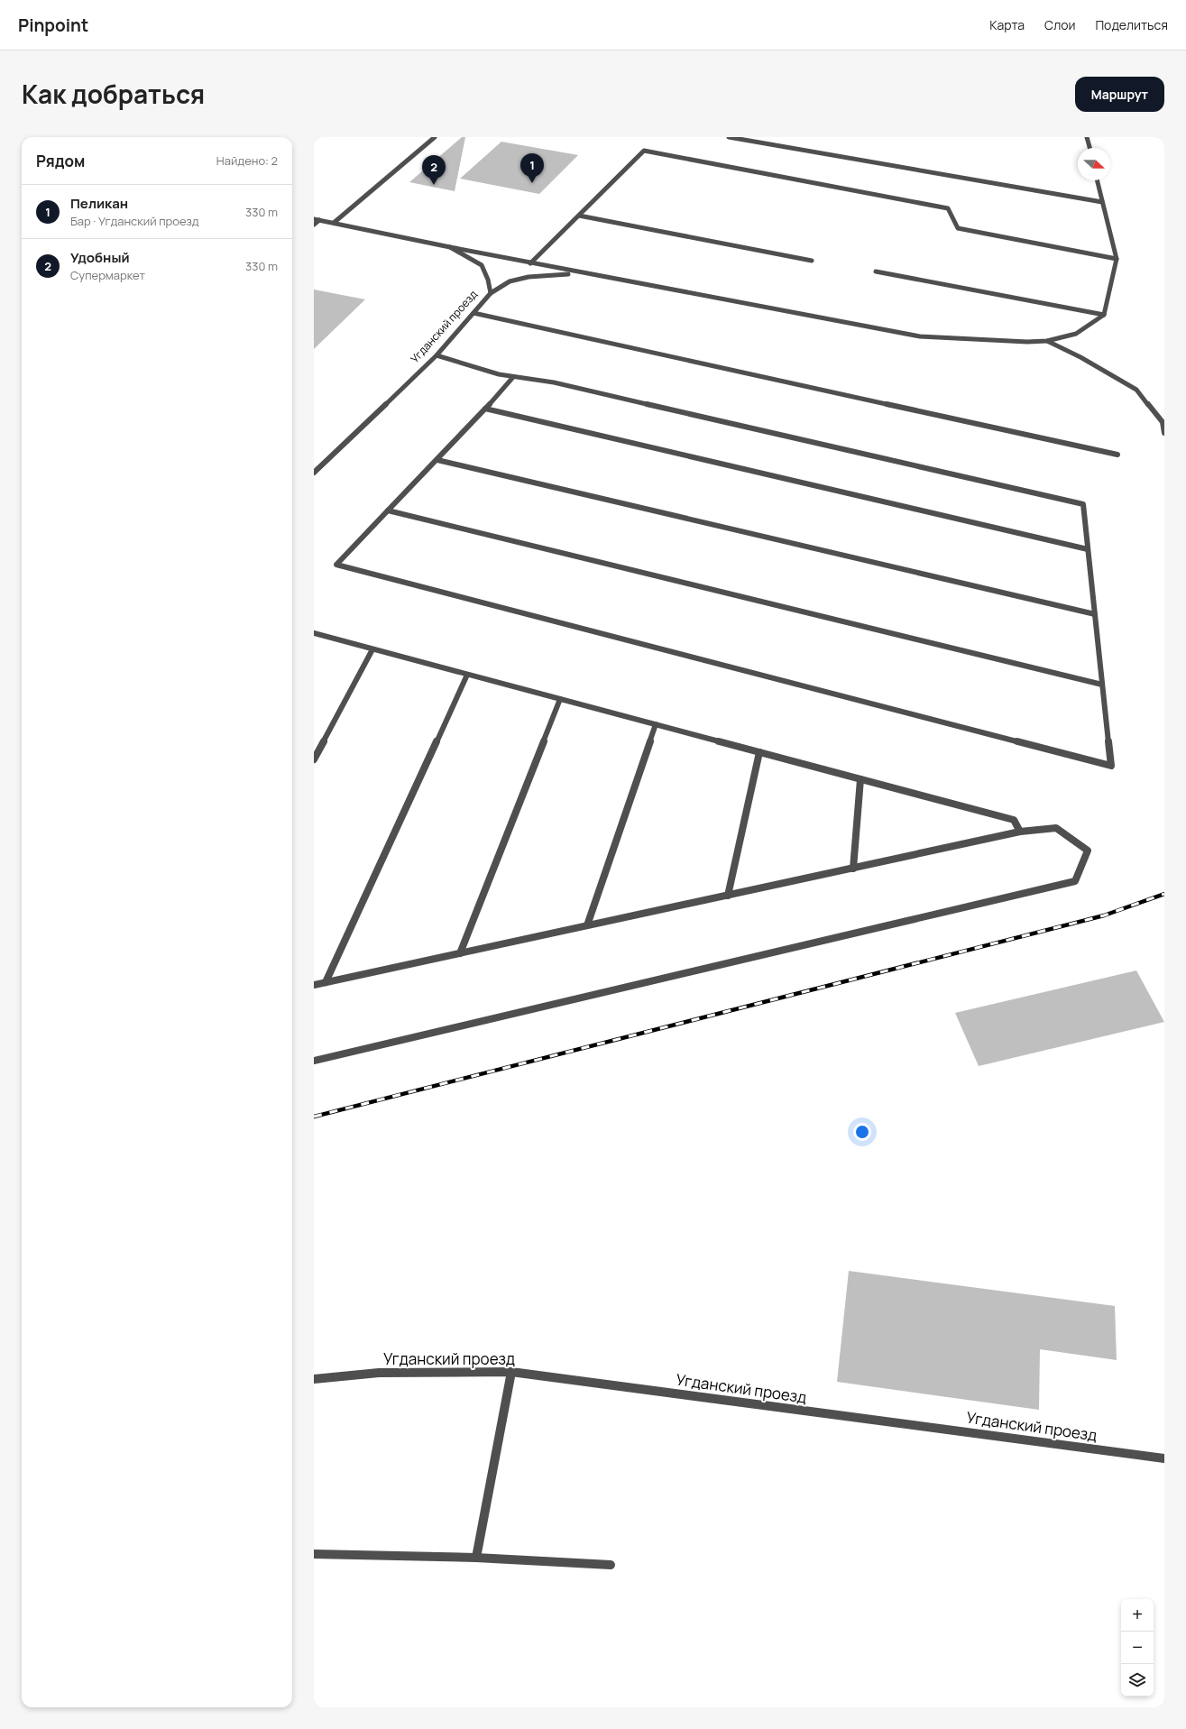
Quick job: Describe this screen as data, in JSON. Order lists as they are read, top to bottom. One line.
{"streets":{"street":["Угданский проезд"]},"north":"right","page":{"header":"Pinpoint","nav":["Карта","Слои","Поделиться"],"title":"Как добраться","buttons":"Маршрут","heading":["Рядом","Найдено: 2"],"pins":["1","2"],"list":[{"mark":"1","name":"Пеликан","note":"Бар · Угданский проезд","value":"330 m"},{"mark":"2","name":"Удобный","note":"Супермаркет","value":"330 m"}],"map_buttons":["+","−"]}}
